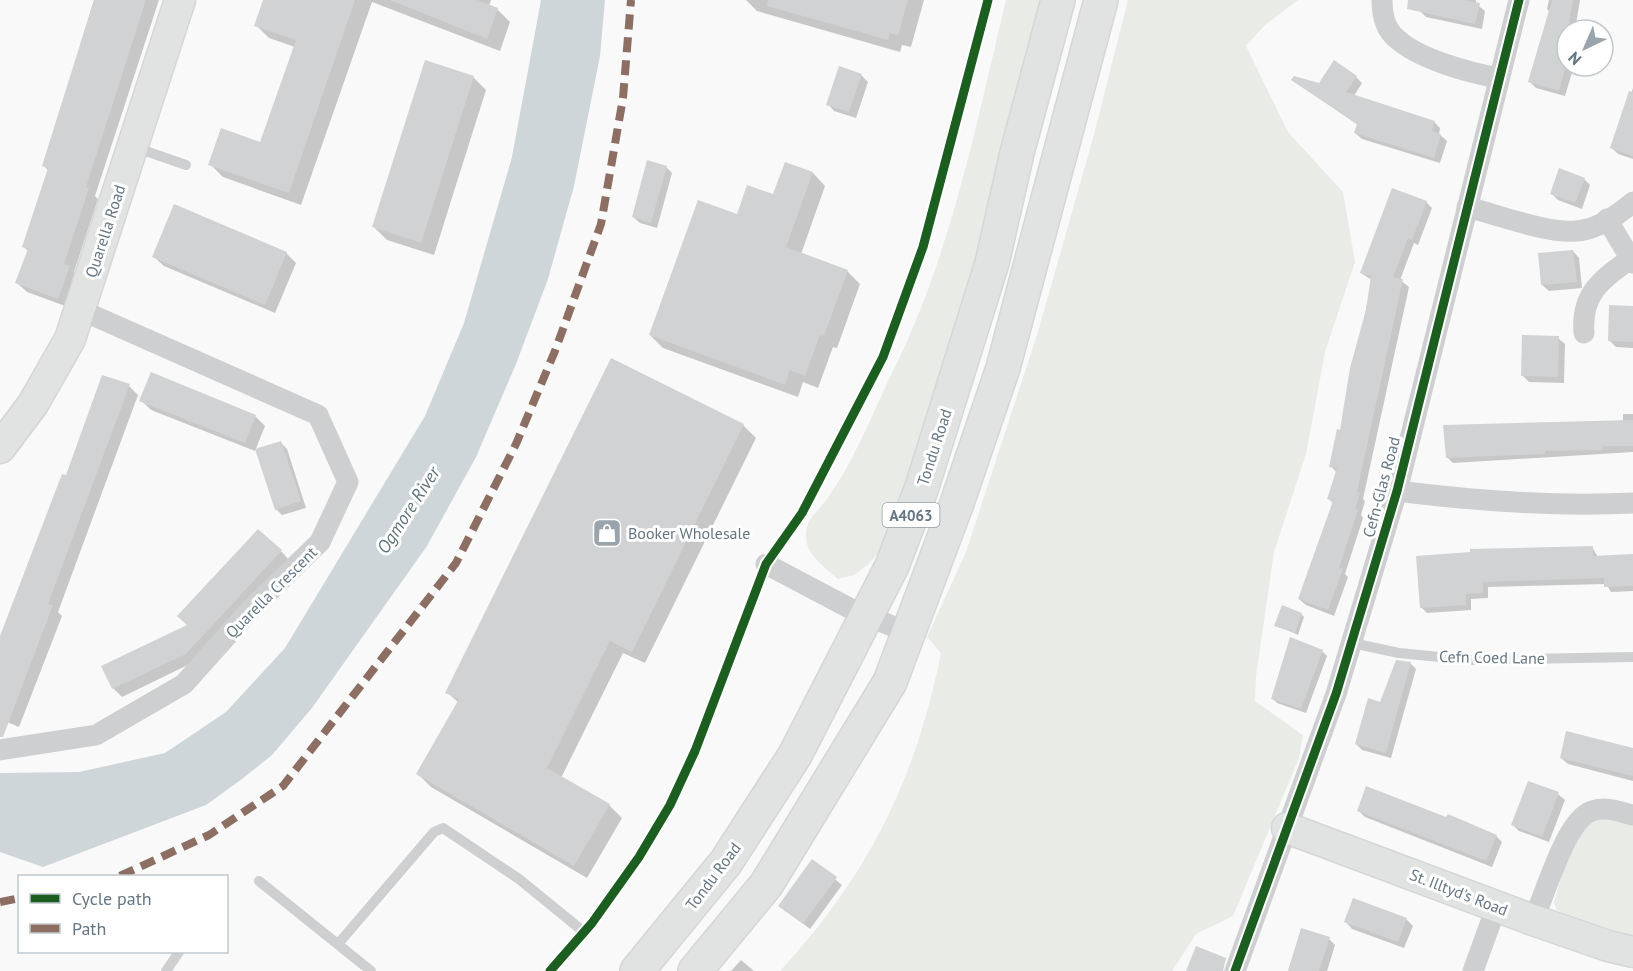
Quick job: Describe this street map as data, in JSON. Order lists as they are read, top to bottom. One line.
{"streets":{"main road":["Tondu Road","A4063"],"street":["Quarella Road","Cefn-Glas Road","Quarella Crescent","St. Illtyd's Road"],"lane":["Cefn Coed Lane"]},"crossings":[["Quarella Road","Quarella Crescent"],["Cefn-Glas Road","Cefn Coed Lane"],["Cefn-Glas Road","St. Illtyd's Road"]],"water":["Ogmore River"],"places":{"shop":["Booker Wholesale"]},"legend":["Cycle path","Path"],"north":"bottom left"}
